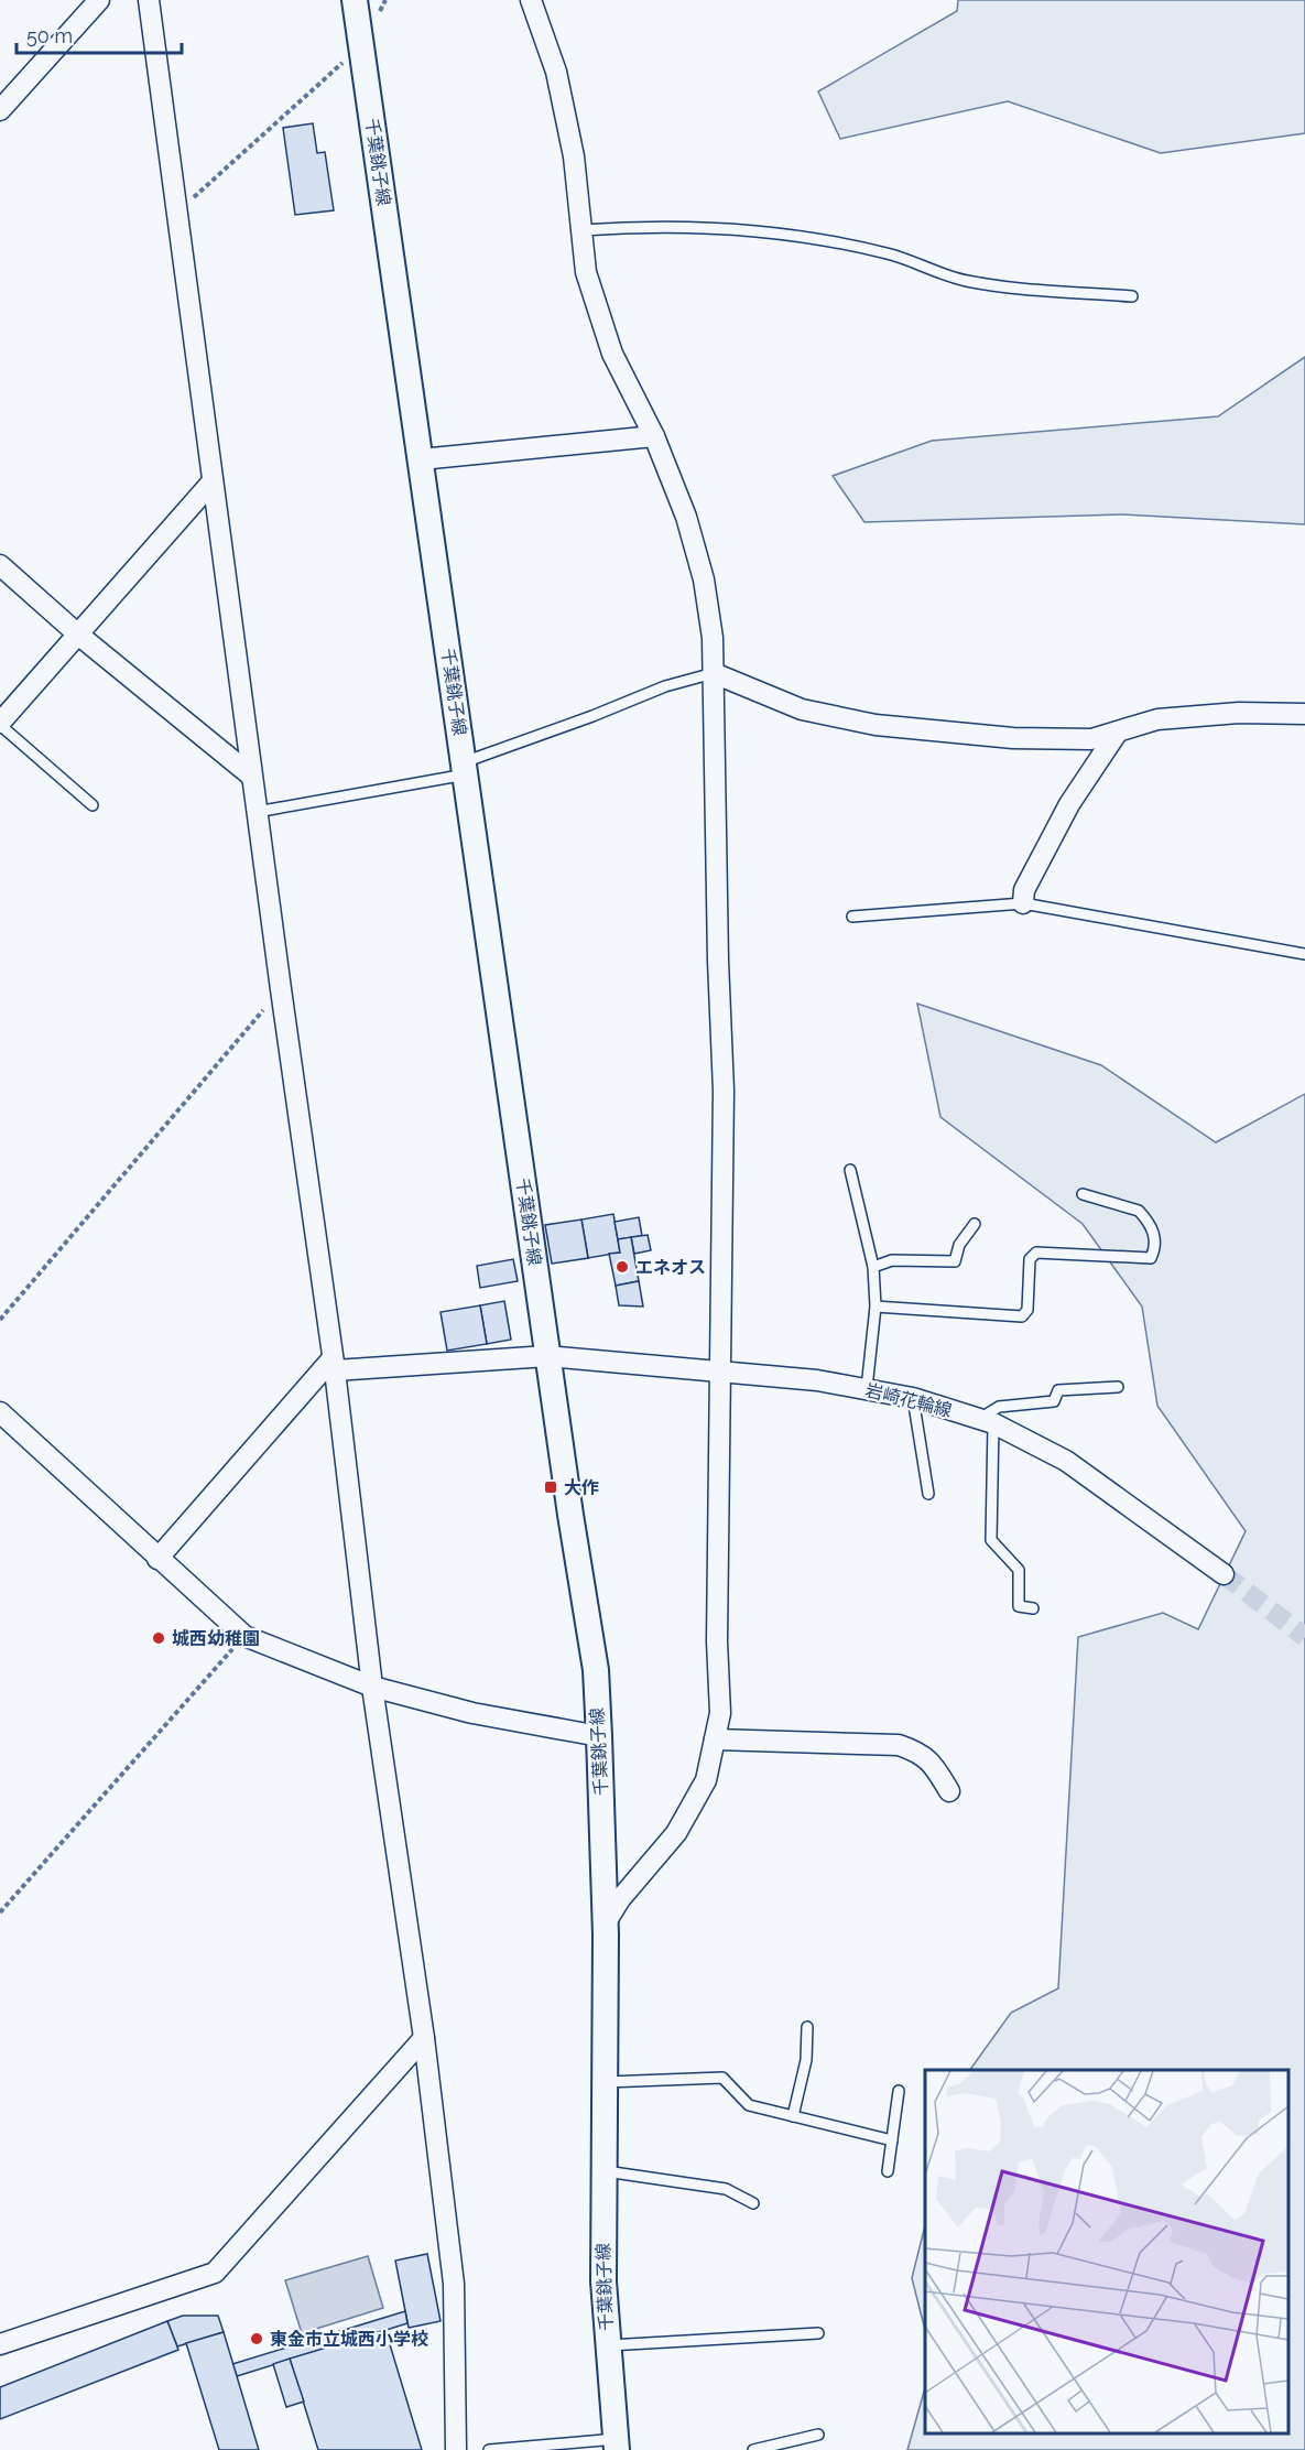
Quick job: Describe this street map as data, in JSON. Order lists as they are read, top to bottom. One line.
{"streets":{"street":["千葉銚子線","岩崎花輪線"]},"crossings":[["千葉銚子線","岩崎花輪線"]],"places":{"other":["エネオス","城西幼稚園","東金市立城西小学校"],"transit":["大作"]},"scale_bar":"50 m"}
